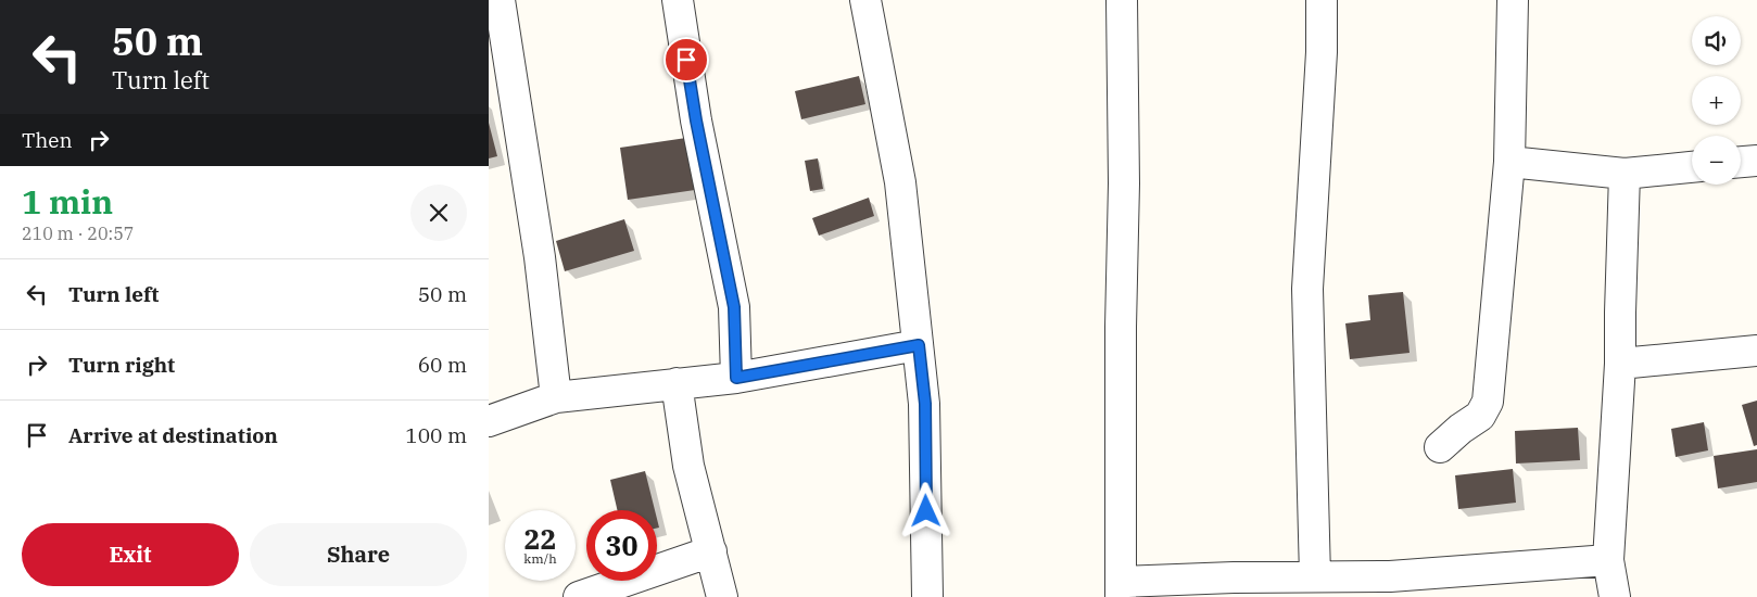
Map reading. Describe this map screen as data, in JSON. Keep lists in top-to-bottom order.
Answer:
{
  "page": {
    "turn": ["50 m", "Turn left"],
    "map_buttons": ["+", "−"],
    "then": "Then",
    "heading": ["1 min", "210 m · 20:57"],
    "list": [
      {
        "name": "Turn left",
        "value": "50 m"
      },
      {
        "name": "Turn right",
        "value": "60 m"
      },
      {
        "name": "Arrive at destination",
        "value": "100 m"
      }
    ],
    "speed": "22 km/h",
    "limit": "30",
    "buttons": ["Exit", "Share"]
  }
}
